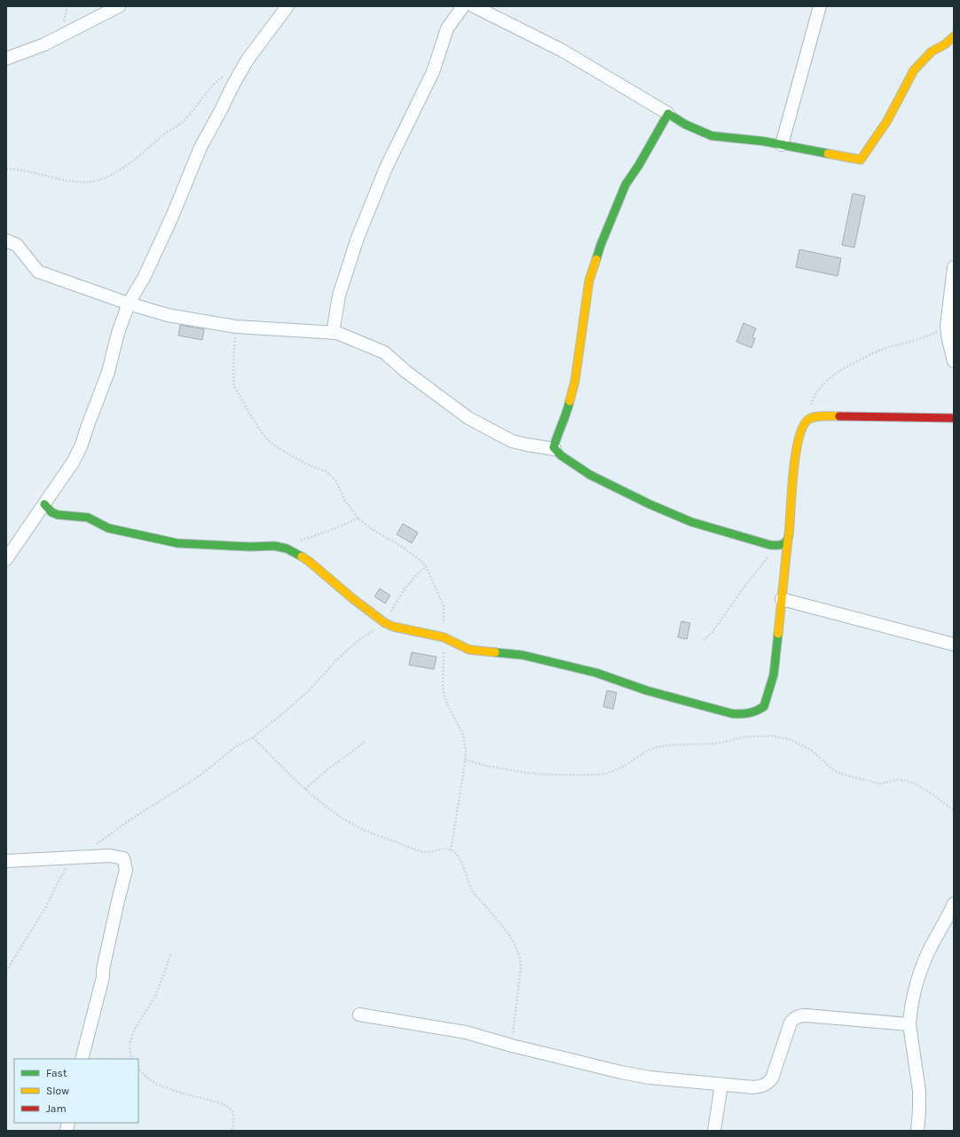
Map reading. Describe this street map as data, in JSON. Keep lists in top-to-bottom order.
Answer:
{
  "legend": ["Fast", "Slow", "Jam"]
}
